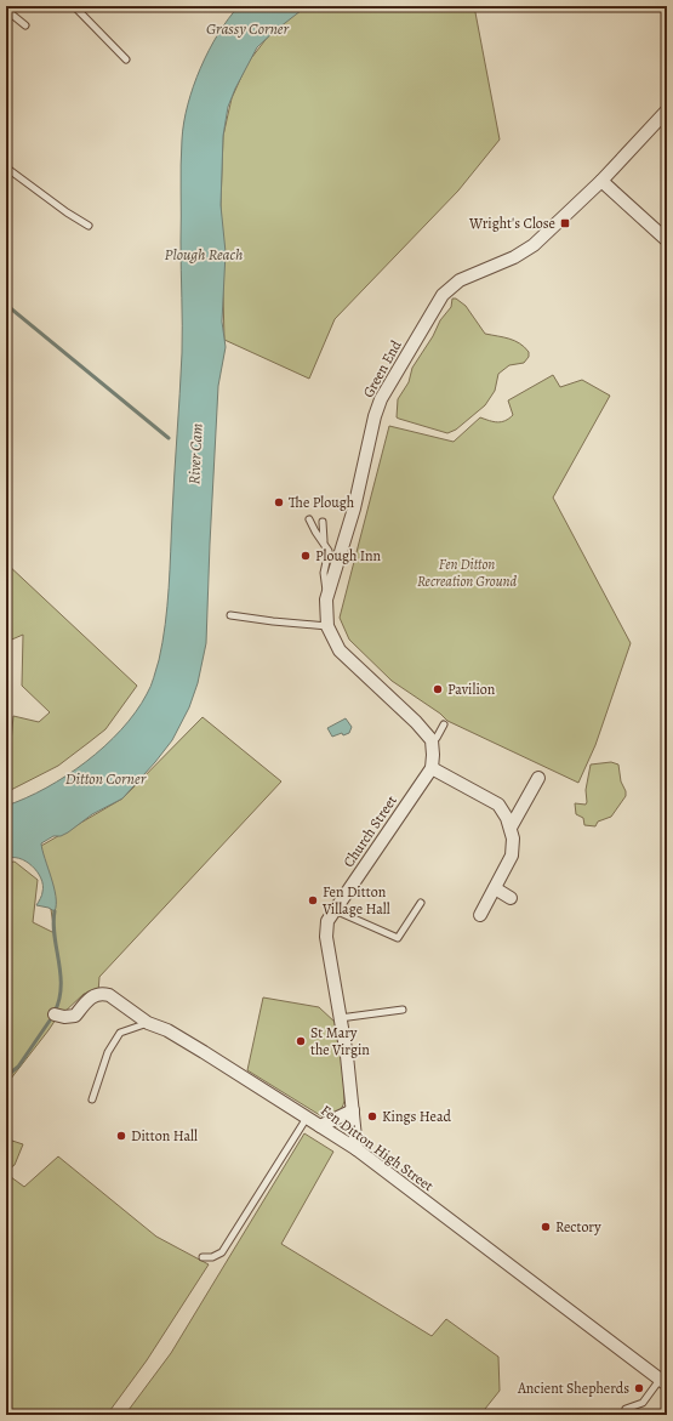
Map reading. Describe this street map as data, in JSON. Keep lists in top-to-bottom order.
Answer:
{
  "streets": {
    "street": ["Green End", "Church Street", "Fen Ditton High Street"]
  },
  "crossings": [
    ["Church Street", "Fen Ditton High Street"]
  ],
  "water": [
    "Grassy Corner",
    "Plough Reach",
    "River Cam",
    "Ditton Corner"
  ],
  "parks": ["Fen Ditton Recreation Ground"],
  "places": {
    "transit": ["Wright's Close"],
    "other": [
      "The Plough",
      "Plough Inn",
      "Pavilion",
      "Fen Ditton Village Hall",
      "St Mary the Virgin",
      "Kings Head",
      "Ditton Hall",
      "Rectory",
      "Ancient Shepherds"
    ]
  }
}
